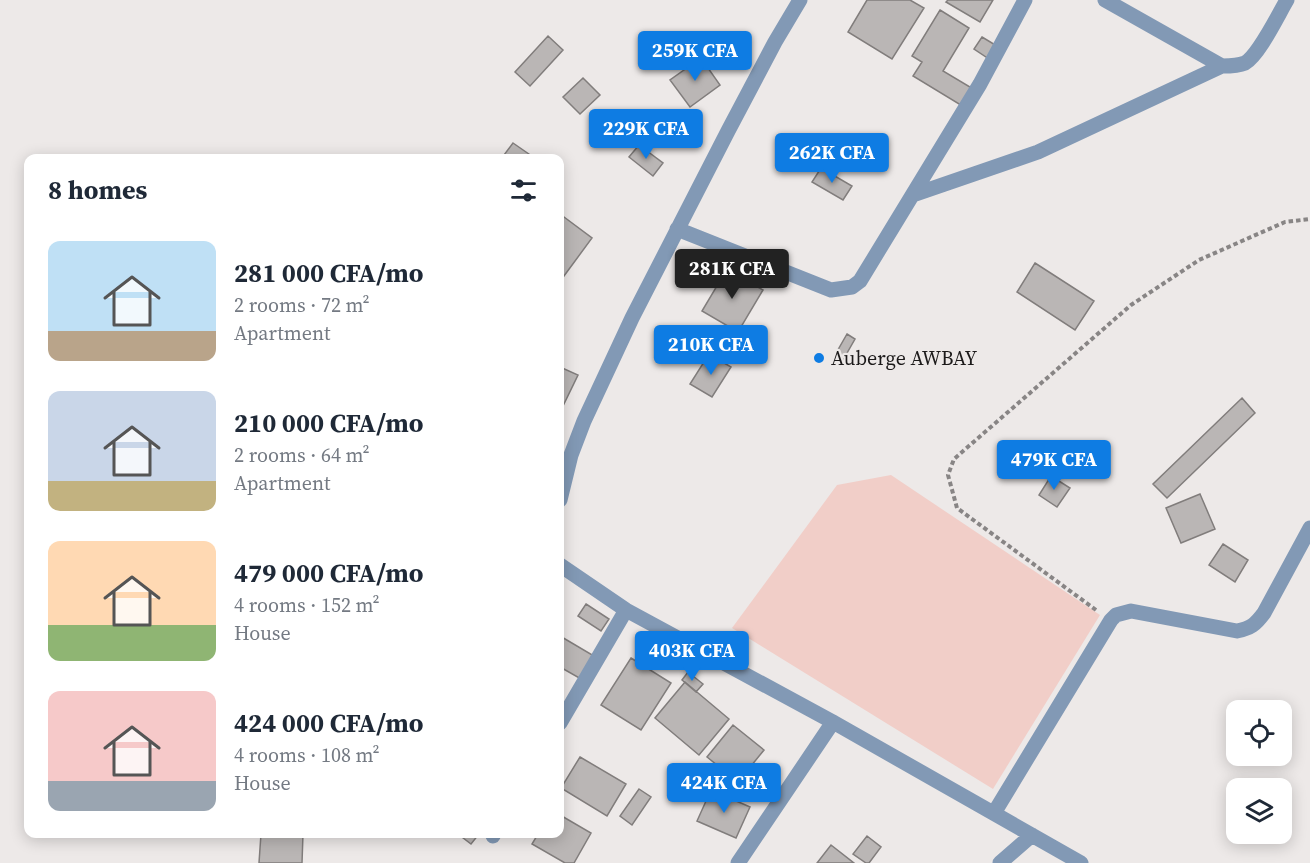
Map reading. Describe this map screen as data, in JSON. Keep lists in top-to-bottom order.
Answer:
{
  "places": ["Auberge AWBAY"],
  "page": {
    "price": [
      "259K CFA",
      "229K CFA",
      "262K CFA",
      "281K CFA",
      "210K CFA",
      "479K CFA",
      "403K CFA",
      "424K CFA"
    ],
    "heading": "8 homes",
    "list": [
      {
        "name": "281 000 CFA/mo",
        "note": "2 rooms · 72 m² · Apartment"
      },
      {
        "name": "210 000 CFA/mo",
        "note": "2 rooms · 64 m² · Apartment"
      },
      {
        "name": "479 000 CFA/mo",
        "note": "4 rooms · 152 m² · House"
      },
      {
        "name": "424 000 CFA/mo",
        "note": "4 rooms · 108 m² · House"
      }
    ]
  }
}
